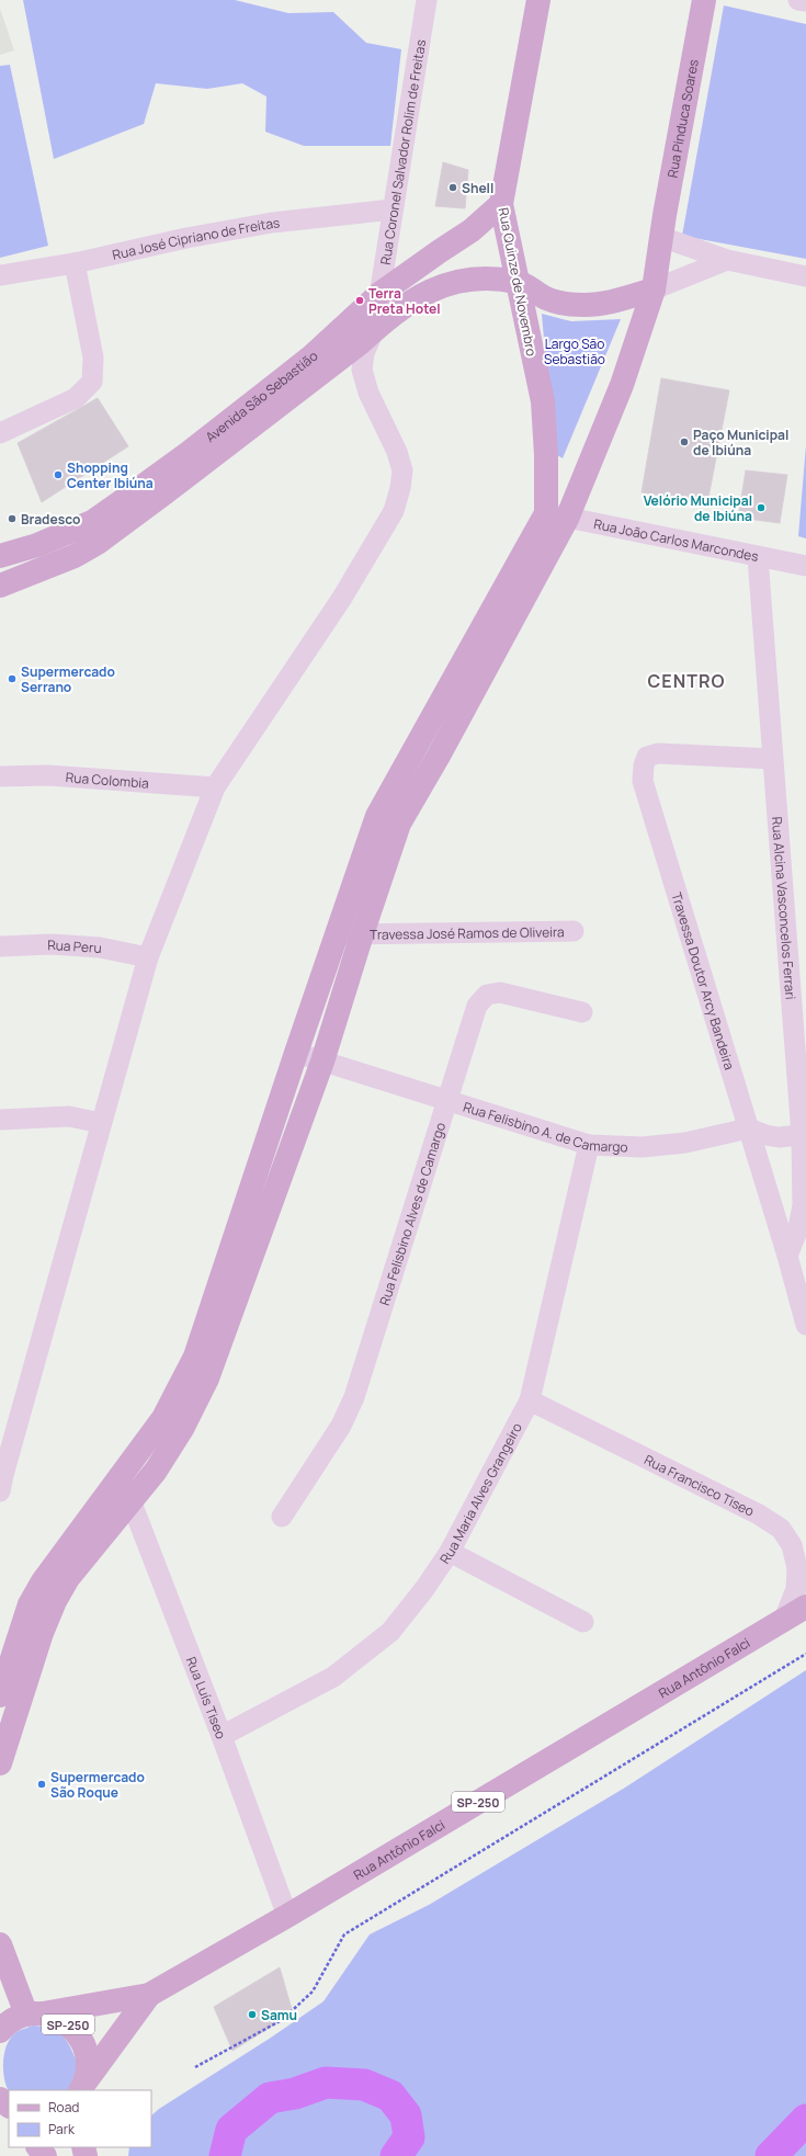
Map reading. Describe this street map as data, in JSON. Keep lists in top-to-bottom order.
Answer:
{
  "streets": {
    "main road": [
      "Rua Pinduca Soares",
      "Rua Quinze de Novembro",
      "Avenida São Sebastião",
      "Rua Antônio Falci",
      "SP-250"
    ],
    "street": [
      "Rua Coronel Salvador Rolim de Freitas",
      "Rua José Cipriano de Freitas",
      "Rua João Carlos Marcondes",
      "Rua Colombia",
      "Rua Alcina Vasconcelos Ferrari",
      "Travessa José Ramos de Oliveira",
      "Rua Peru",
      "Travessa Doutor Arcy Bandeira",
      "Rua Felisbino A. de Camargo",
      "Rua Felisbino Alves de Camargo",
      "Rua Francisco Tiseo",
      "Rua Maria Alves Grangeiro",
      "Rua Luís Tiseo"
    ]
  },
  "crossings": [
    ["Rua Pinduca Soares", "Rua Quinze de Novembro"],
    ["Rua Pinduca Soares", "Rua João Carlos Marcondes"],
    ["Rua Coronel Salvador Rolim de Freitas", "Rua José Cipriano de Freitas"],
    ["Rua Coronel Salvador Rolim de Freitas", "Avenida São Sebastião"],
    ["Rua Coronel Salvador Rolim de Freitas", "Rua Colombia"],
    ["Rua Coronel Salvador Rolim de Freitas", "Rua Peru"],
    ["Rua Quinze de Novembro", "Avenida São Sebastião"],
    ["Rua Quinze de Novembro", "Rua João Carlos Marcondes"],
    ["Rua João Carlos Marcondes", "Rua Alcina Vasconcelos Ferrari"],
    ["Rua Alcina Vasconcelos Ferrari", "Travessa Doutor Arcy Bandeira"],
    ["Travessa Doutor Arcy Bandeira", "Rua Felisbino A. de Camargo"],
    ["Rua Felisbino A. de Camargo", "Rua Felisbino Alves de Camargo"],
    ["Rua Felisbino A. de Camargo", "Rua Maria Alves Grangeiro"],
    ["Rua Francisco Tiseo", "Rua Maria Alves Grangeiro"],
    ["Rua Francisco Tiseo", "Rua Antônio Falci"],
    ["Rua Maria Alves Grangeiro", "Rua Luís Tiseo"],
    ["Rua Antônio Falci", "Rua Luís Tiseo"],
    ["Rua Antônio Falci", "SP-250"]
  ],
  "districts": ["CENTRO"],
  "parks": ["Largo São Sebastião"],
  "places": [
    "Shell",
    "Terra Preta Hotel",
    "Paço Municipal de Ibiúna",
    "Shopping Center Ibiúna",
    "Velório Municipal de Ibiúna",
    "Bradesco",
    "Supermercado Serrano",
    "Supermercado São Roque",
    "Samu"
  ],
  "legend": ["Road", "Park"]
}
